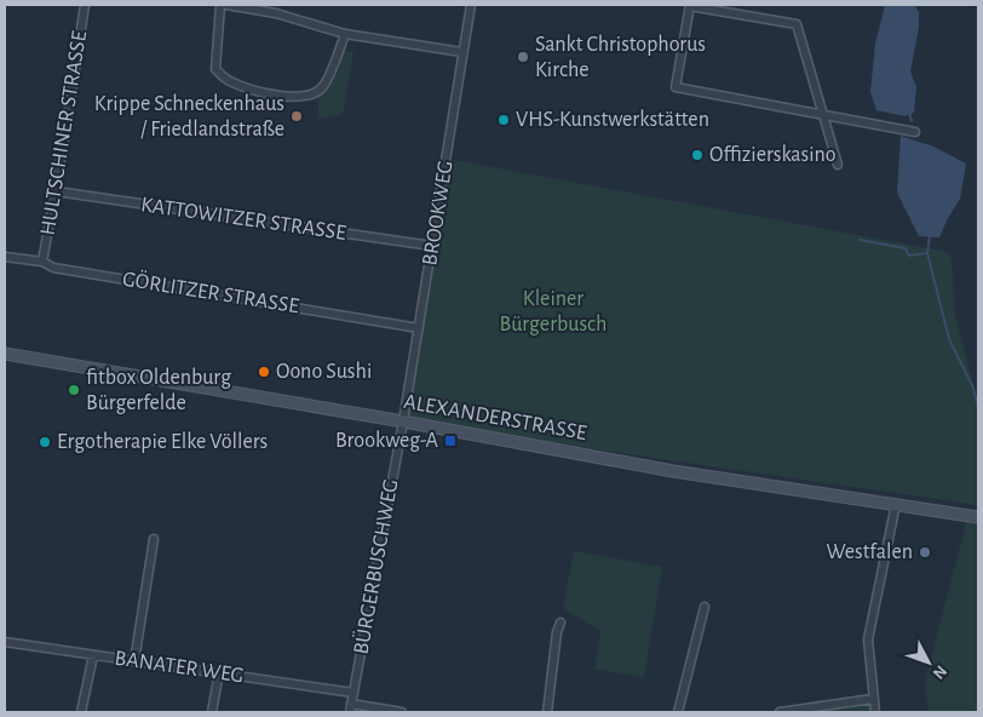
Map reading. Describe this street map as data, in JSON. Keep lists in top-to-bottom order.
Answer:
{
  "streets": {
    "main road": ["ALEXANDERSTRASSE"],
    "street": [
      "HULTSCHINER STRASSE",
      "BROOKWEG",
      "KATTOWITZER STRASSE",
      "GÖRLITZER STRASSE",
      "BÜRGERBUSCHWEG",
      "BANATER WEG"
    ]
  },
  "crossings": [
    ["HULTSCHINER STRASSE", "KATTOWITZER STRASSE"],
    ["HULTSCHINER STRASSE", "GÖRLITZER STRASSE"],
    ["BROOKWEG", "KATTOWITZER STRASSE"],
    ["BROOKWEG", "GÖRLITZER STRASSE"],
    ["BROOKWEG", "ALEXANDERSTRASSE"],
    ["BROOKWEG", "BÜRGERBUSCHWEG"],
    ["ALEXANDERSTRASSE", "BÜRGERBUSCHWEG"],
    ["BÜRGERBUSCHWEG", "BANATER WEG"]
  ],
  "parks": ["Kleiner Bürgerbusch"],
  "places": {
    "other": [
      "Sankt Christophorus Kirche",
      "Krippe Schneckenhaus / Friedlandstraße",
      "VHS-Kunstwerkstätten",
      "Offizierskasino",
      "Oono Sushi",
      "fitbox Oldenburg Bürgerfelde",
      "Ergotherapie Elke Völlers",
      "Westfalen"
    ],
    "transit": ["Brookweg-A"]
  },
  "north": "bottom right"
}
